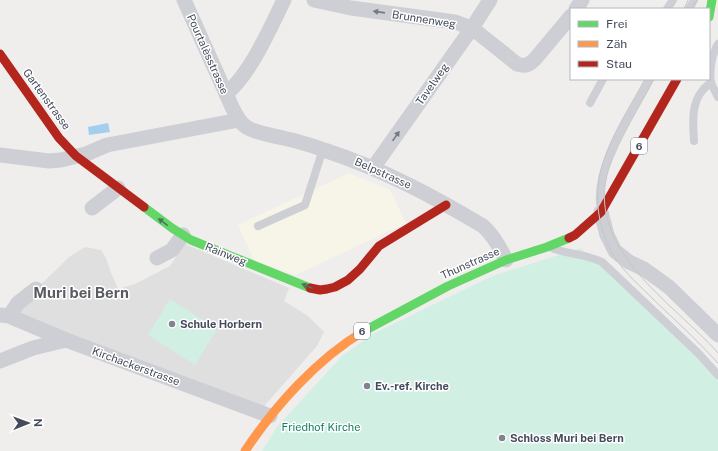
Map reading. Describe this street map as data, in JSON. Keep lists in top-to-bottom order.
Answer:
{
  "streets": {
    "main road": [
      "Gartenstrasse",
      "6",
      "Rainweg",
      "Thunstrasse"
    ],
    "street": [
      "Brunnenweg",
      "Pourtalèsstrasse",
      "Tavelweg",
      "Belpstrasse",
      "Kirchackerstrasse"
    ]
  },
  "crossings": [
    ["Brunnenweg", "Tavelweg"],
    ["Pourtalèsstrasse", "Belpstrasse"],
    ["Tavelweg", "Belpstrasse"],
    ["Gartenstrasse", "Rainweg"],
    ["Belpstrasse", "Rainweg"],
    ["Belpstrasse", "Thunstrasse"],
    ["Thunstrasse", "Kirchackerstrasse"]
  ],
  "one_way": ["Brunnenweg", "Tavelweg", "Rainweg"],
  "districts": ["Muri bei Bern"],
  "parks": ["Friedhof Kirche"],
  "places": ["Schule Horbern", "Ev.-ref. Kirche", "Schloss Muri bei Bern"],
  "legend": ["Frei", "Zäh", "Stau"],
  "north": "right"
}
